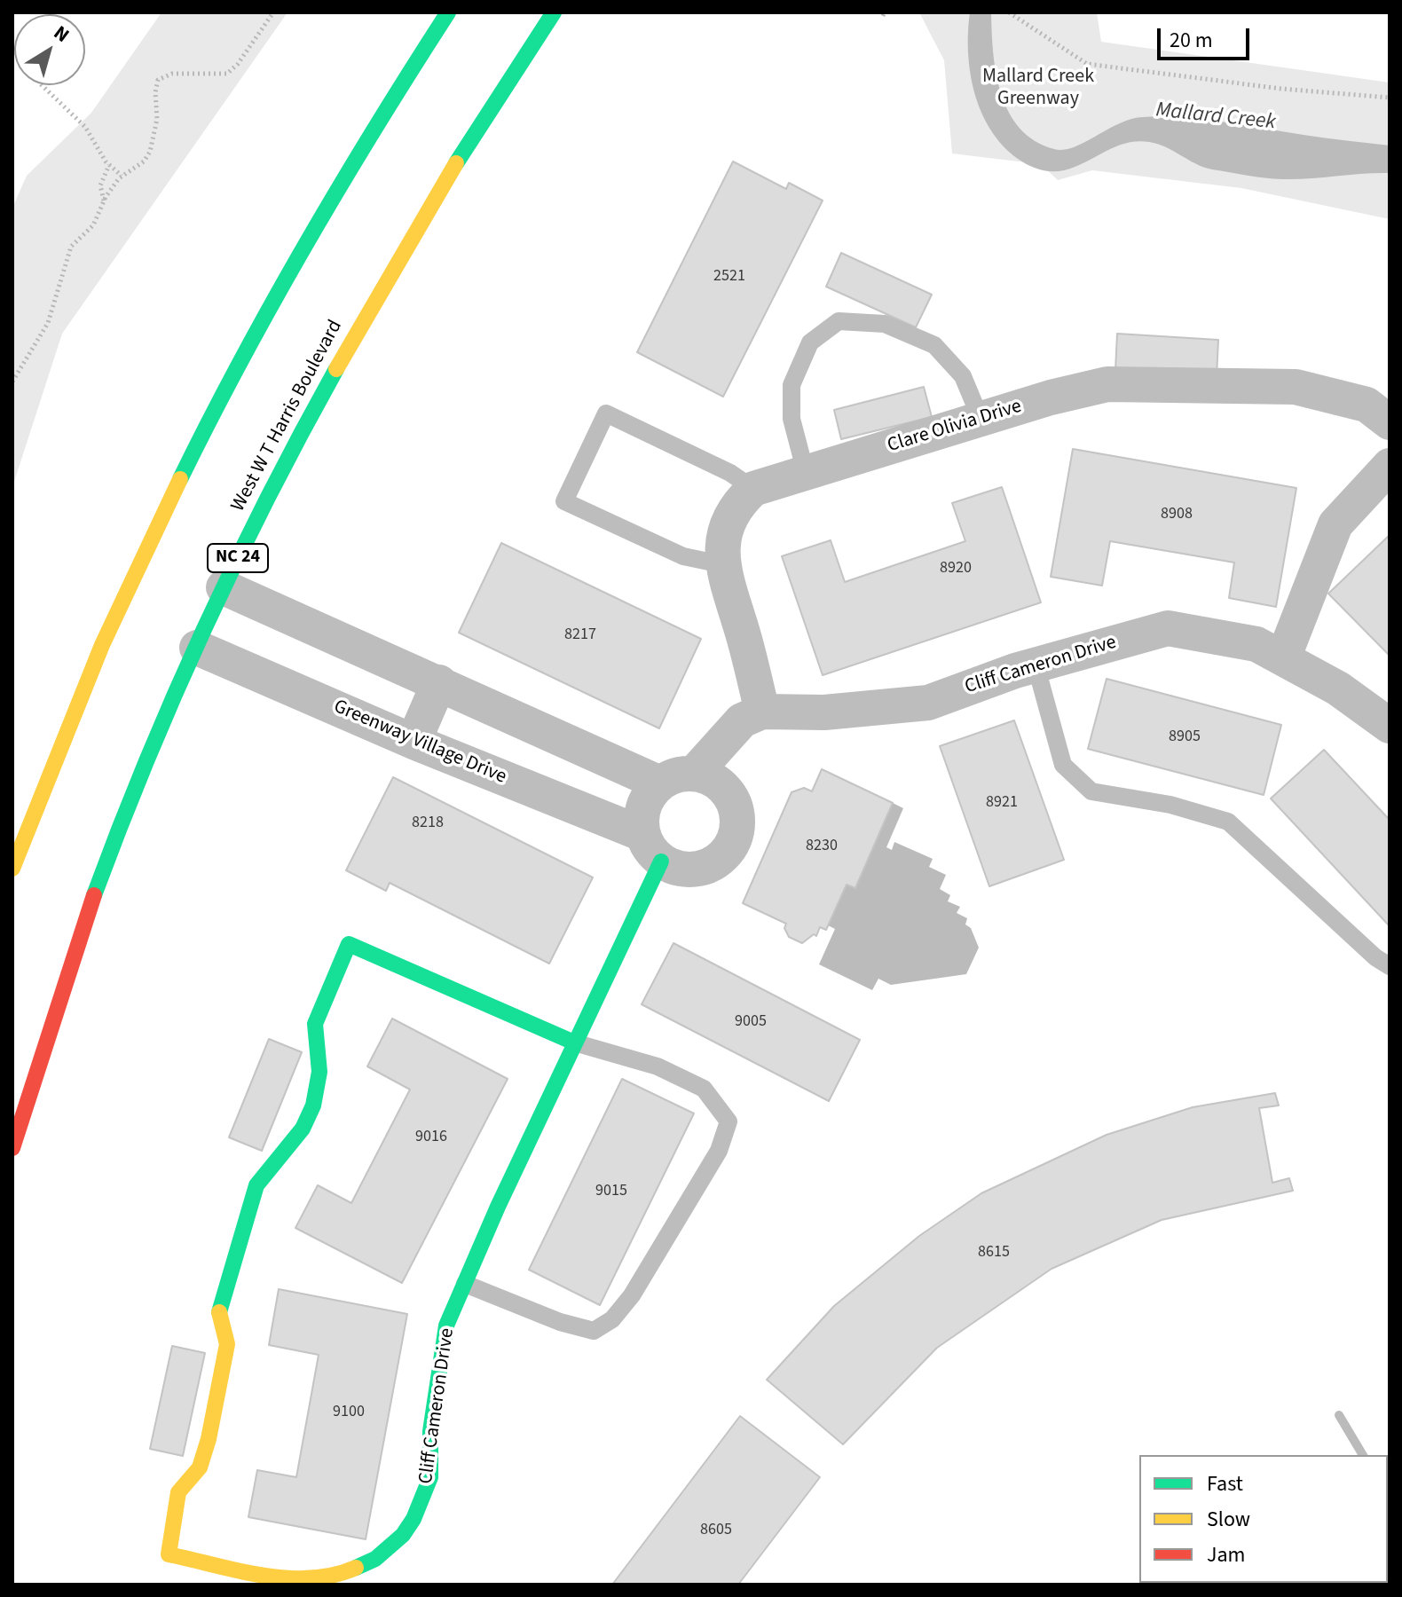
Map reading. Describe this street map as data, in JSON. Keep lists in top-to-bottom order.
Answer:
{
  "streets": {
    "main road": ["West W T Harris Boulevard", "NC 24", "Cliff Cameron Drive"],
    "street": ["Clare Olivia Drive", "Greenway Village Drive"]
  },
  "crossings": [
    ["West W T Harris Boulevard", "Greenway Village Drive"],
    ["Cliff Cameron Drive", "Greenway Village Drive"]
  ],
  "water": ["Mallard Creek"],
  "parks": ["Mallard Creek Greenway"],
  "house_numbers": [
    "2521",
    "8908",
    "8920",
    "8217",
    "8905",
    "8921",
    "8218",
    "8230",
    "9005",
    "9016",
    "9015",
    "8615",
    "9100",
    "8605"
  ],
  "legend": ["Fast", "Slow", "Jam"],
  "scale_bar": "20 m",
  "north": "top right"
}
